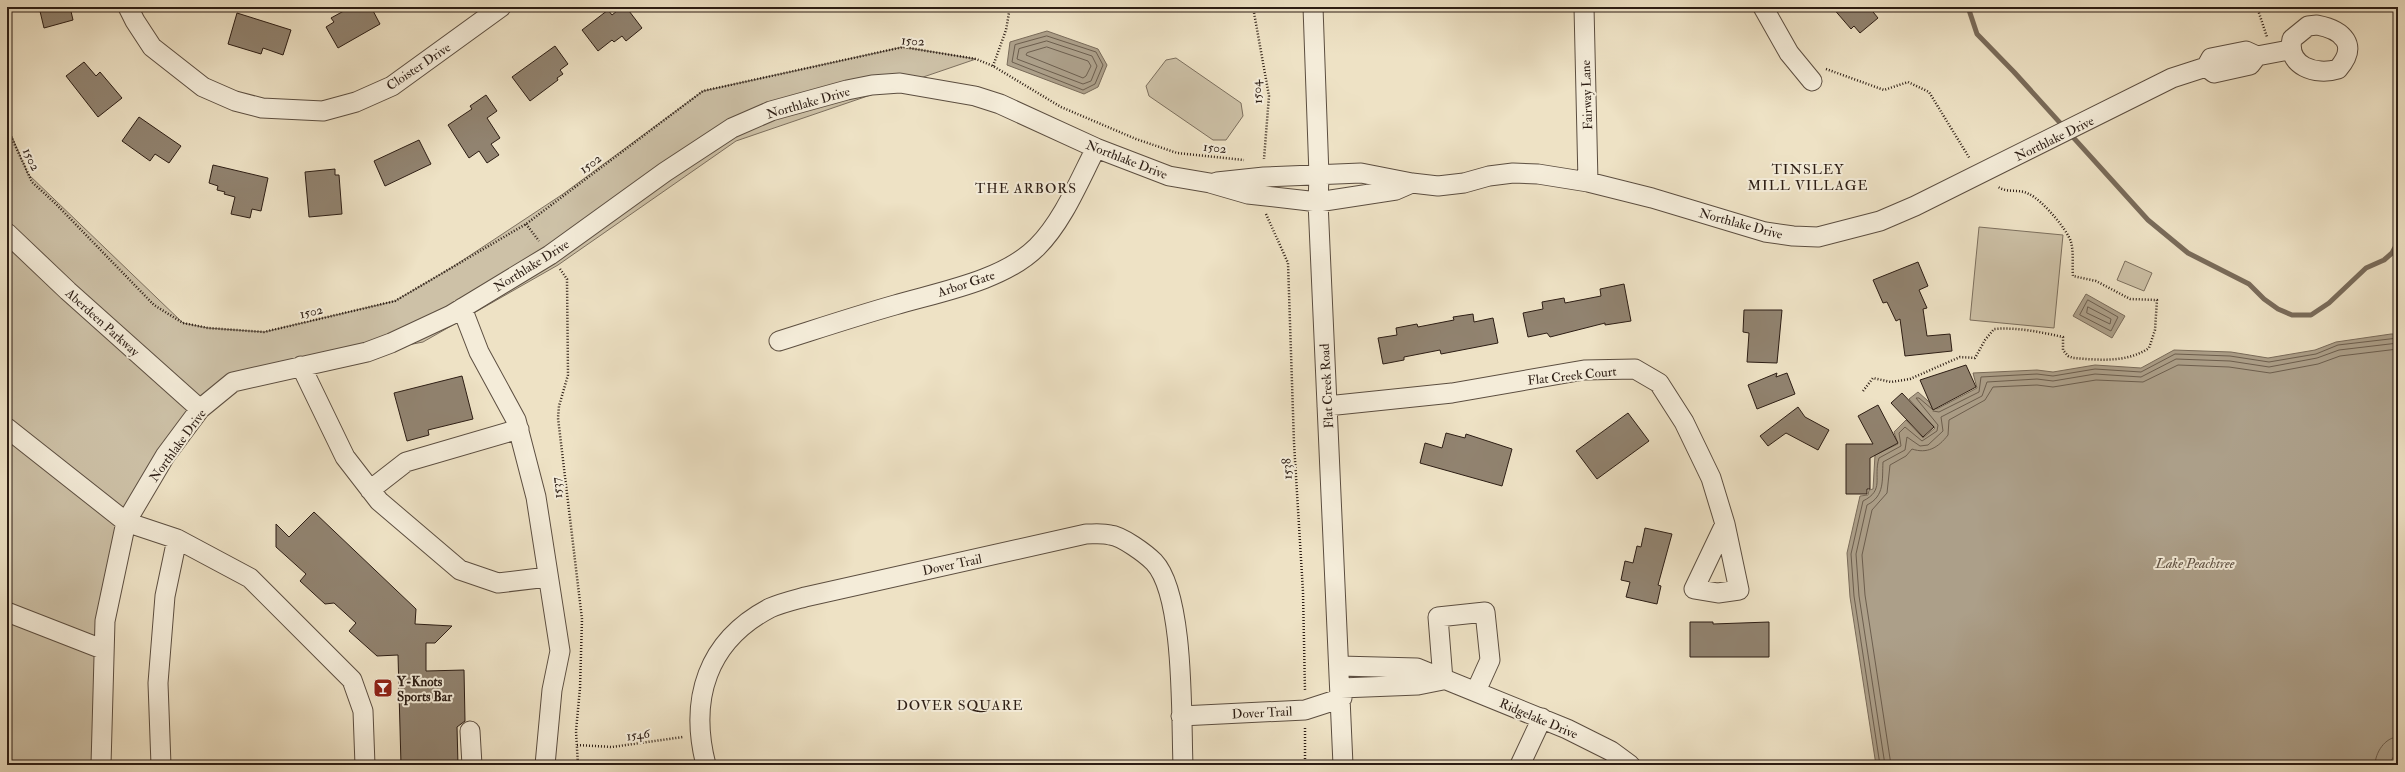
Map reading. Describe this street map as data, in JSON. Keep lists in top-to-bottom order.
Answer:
{
  "streets": {
    "street": [
      "Cloister Drive",
      "Fairway Lane",
      "Northlake Drive",
      "Arbor Gate",
      "Aberdeen Parkway",
      "Flat Creek Court",
      "Flat Creek Road",
      "Dover Trail",
      "Ridgelake Drive"
    ],
    "path": [
      "1502",
      "1504",
      "1538",
      "1537",
      "1546"
    ]
  },
  "crossings": [
    ["1502", "1537"],
    ["Fairway Lane", "Northlake Drive"],
    ["Northlake Drive", "Arbor Gate"],
    ["Northlake Drive", "Aberdeen Parkway"],
    ["Northlake Drive", "Flat Creek Road"],
    ["Northlake Drive", "1538"],
    ["Northlake Drive", "1537"],
    ["Flat Creek Court", "Flat Creek Road"],
    ["Flat Creek Road", "Dover Trail"],
    ["Flat Creek Road", "Ridgelake Drive"],
    ["1538", "Dover Trail"],
    ["1537", "1546"],
    ["Dover Trail", "Ridgelake Drive"],
    ["Dover Trail", "1546"]
  ],
  "districts": ["TINSLEY MILL VILLAGE", "THE ARBORS", "DOVER SQUARE"],
  "water": ["Lake Peachtree"],
  "places": {
    "bar": ["Y-Knots Sports Bar"]
  }
}
